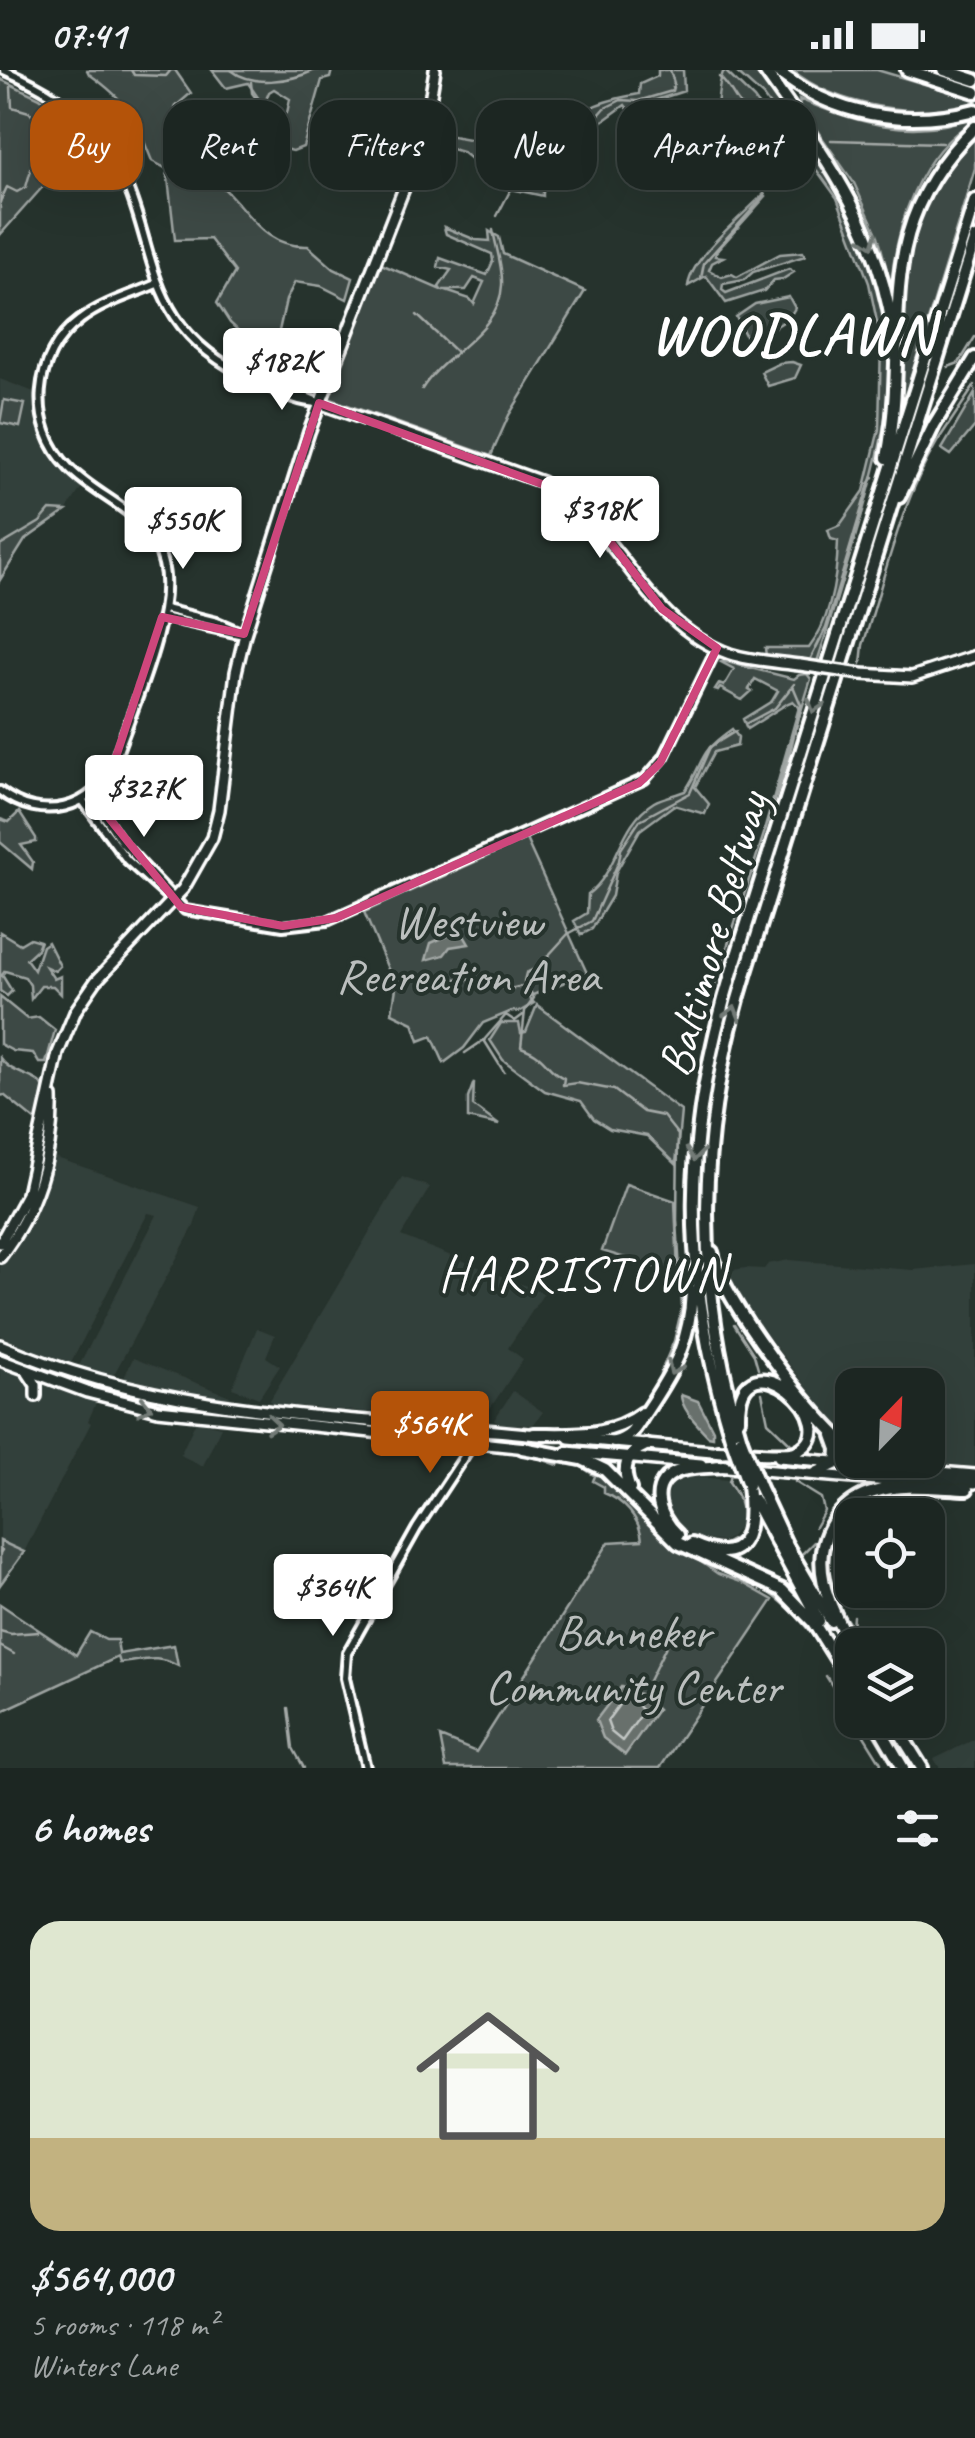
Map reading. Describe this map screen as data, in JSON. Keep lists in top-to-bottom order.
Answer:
{
  "streets": {
    "highway": ["Baltimore Beltway"]
  },
  "districts": ["WOODLAWN", "HARRISTOWN"],
  "parks": ["Westview Recreation Area", "Banneker Community Center"],
  "north": "top right",
  "page": {
    "status": "07:41",
    "chip": [
      "Buy",
      "Rent",
      "Filters",
      "New",
      "Apartment"
    ],
    "price": [
      "$182K",
      "$318K",
      "$550K",
      "$327K",
      "$564K",
      "$364K"
    ],
    "heading": "6 homes",
    "list": [
      {
        "name": "$564,000",
        "note": "5 rooms · 118 m² · Winters Lane"
      }
    ]
  }
}
